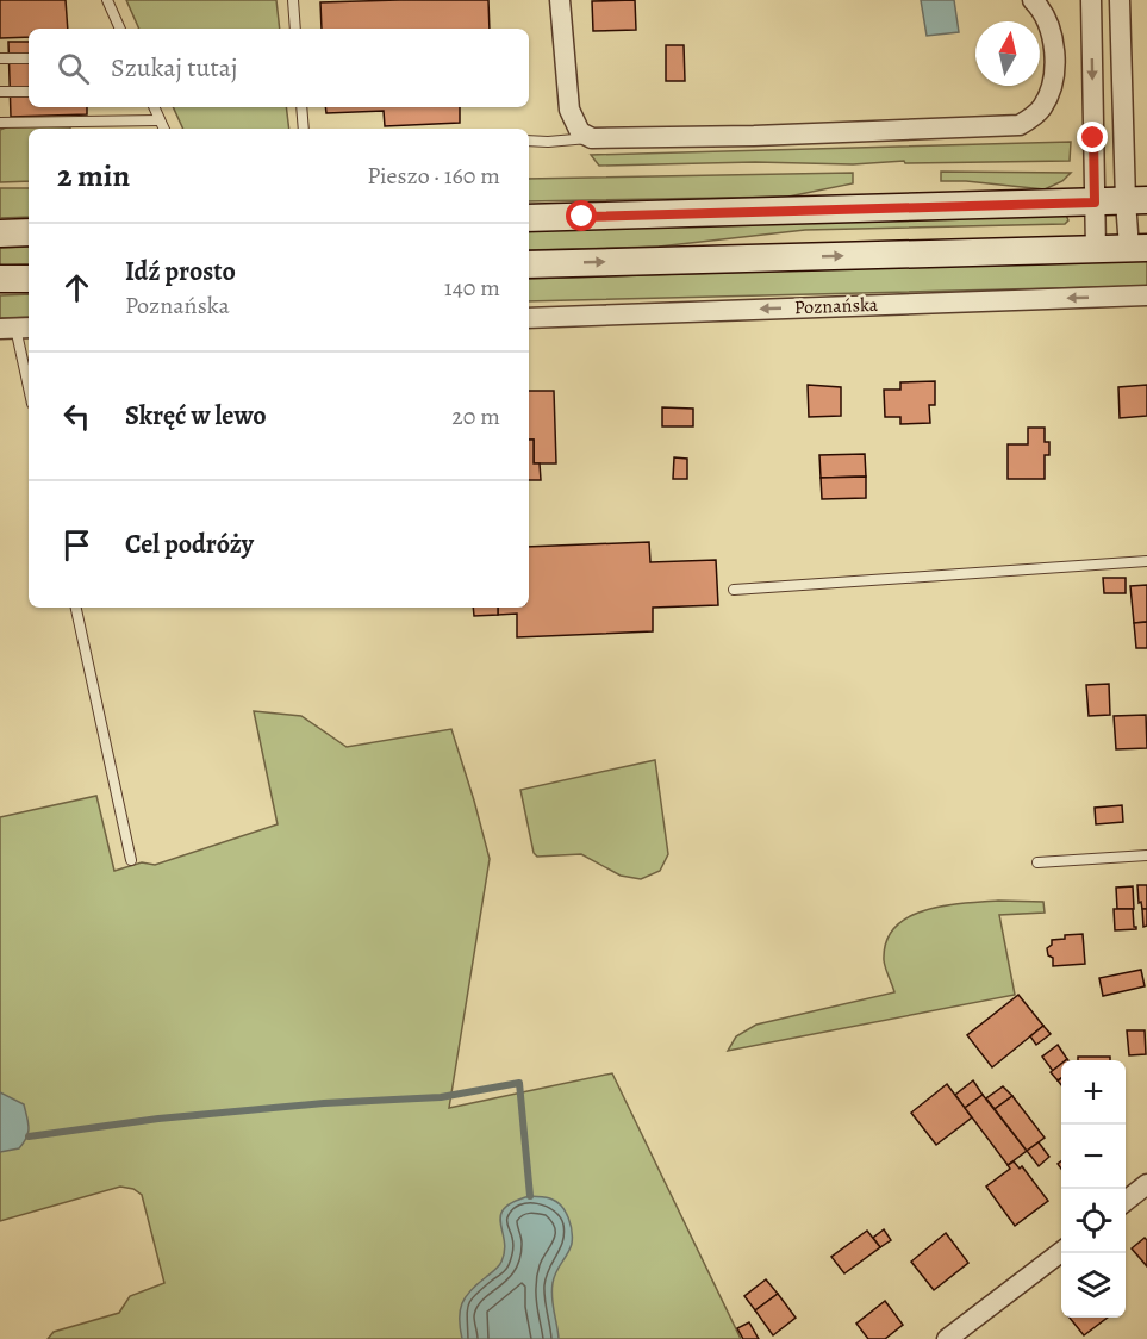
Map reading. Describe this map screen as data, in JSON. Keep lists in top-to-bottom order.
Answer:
{
  "streets": {
    "street": ["Poznańska"]
  },
  "one_way": ["Poznańska"],
  "north": "top",
  "page": {
    "search": "Szukaj tutaj",
    "heading": ["2 min", "Pieszo · 160 m"],
    "list": [
      ["Idź prosto", "Poznańska", "140 m"],
      ["Skręć w lewo", "20 m"],
      "Cel podróży"
    ],
    "map_buttons": ["+", "−"]
  }
}
